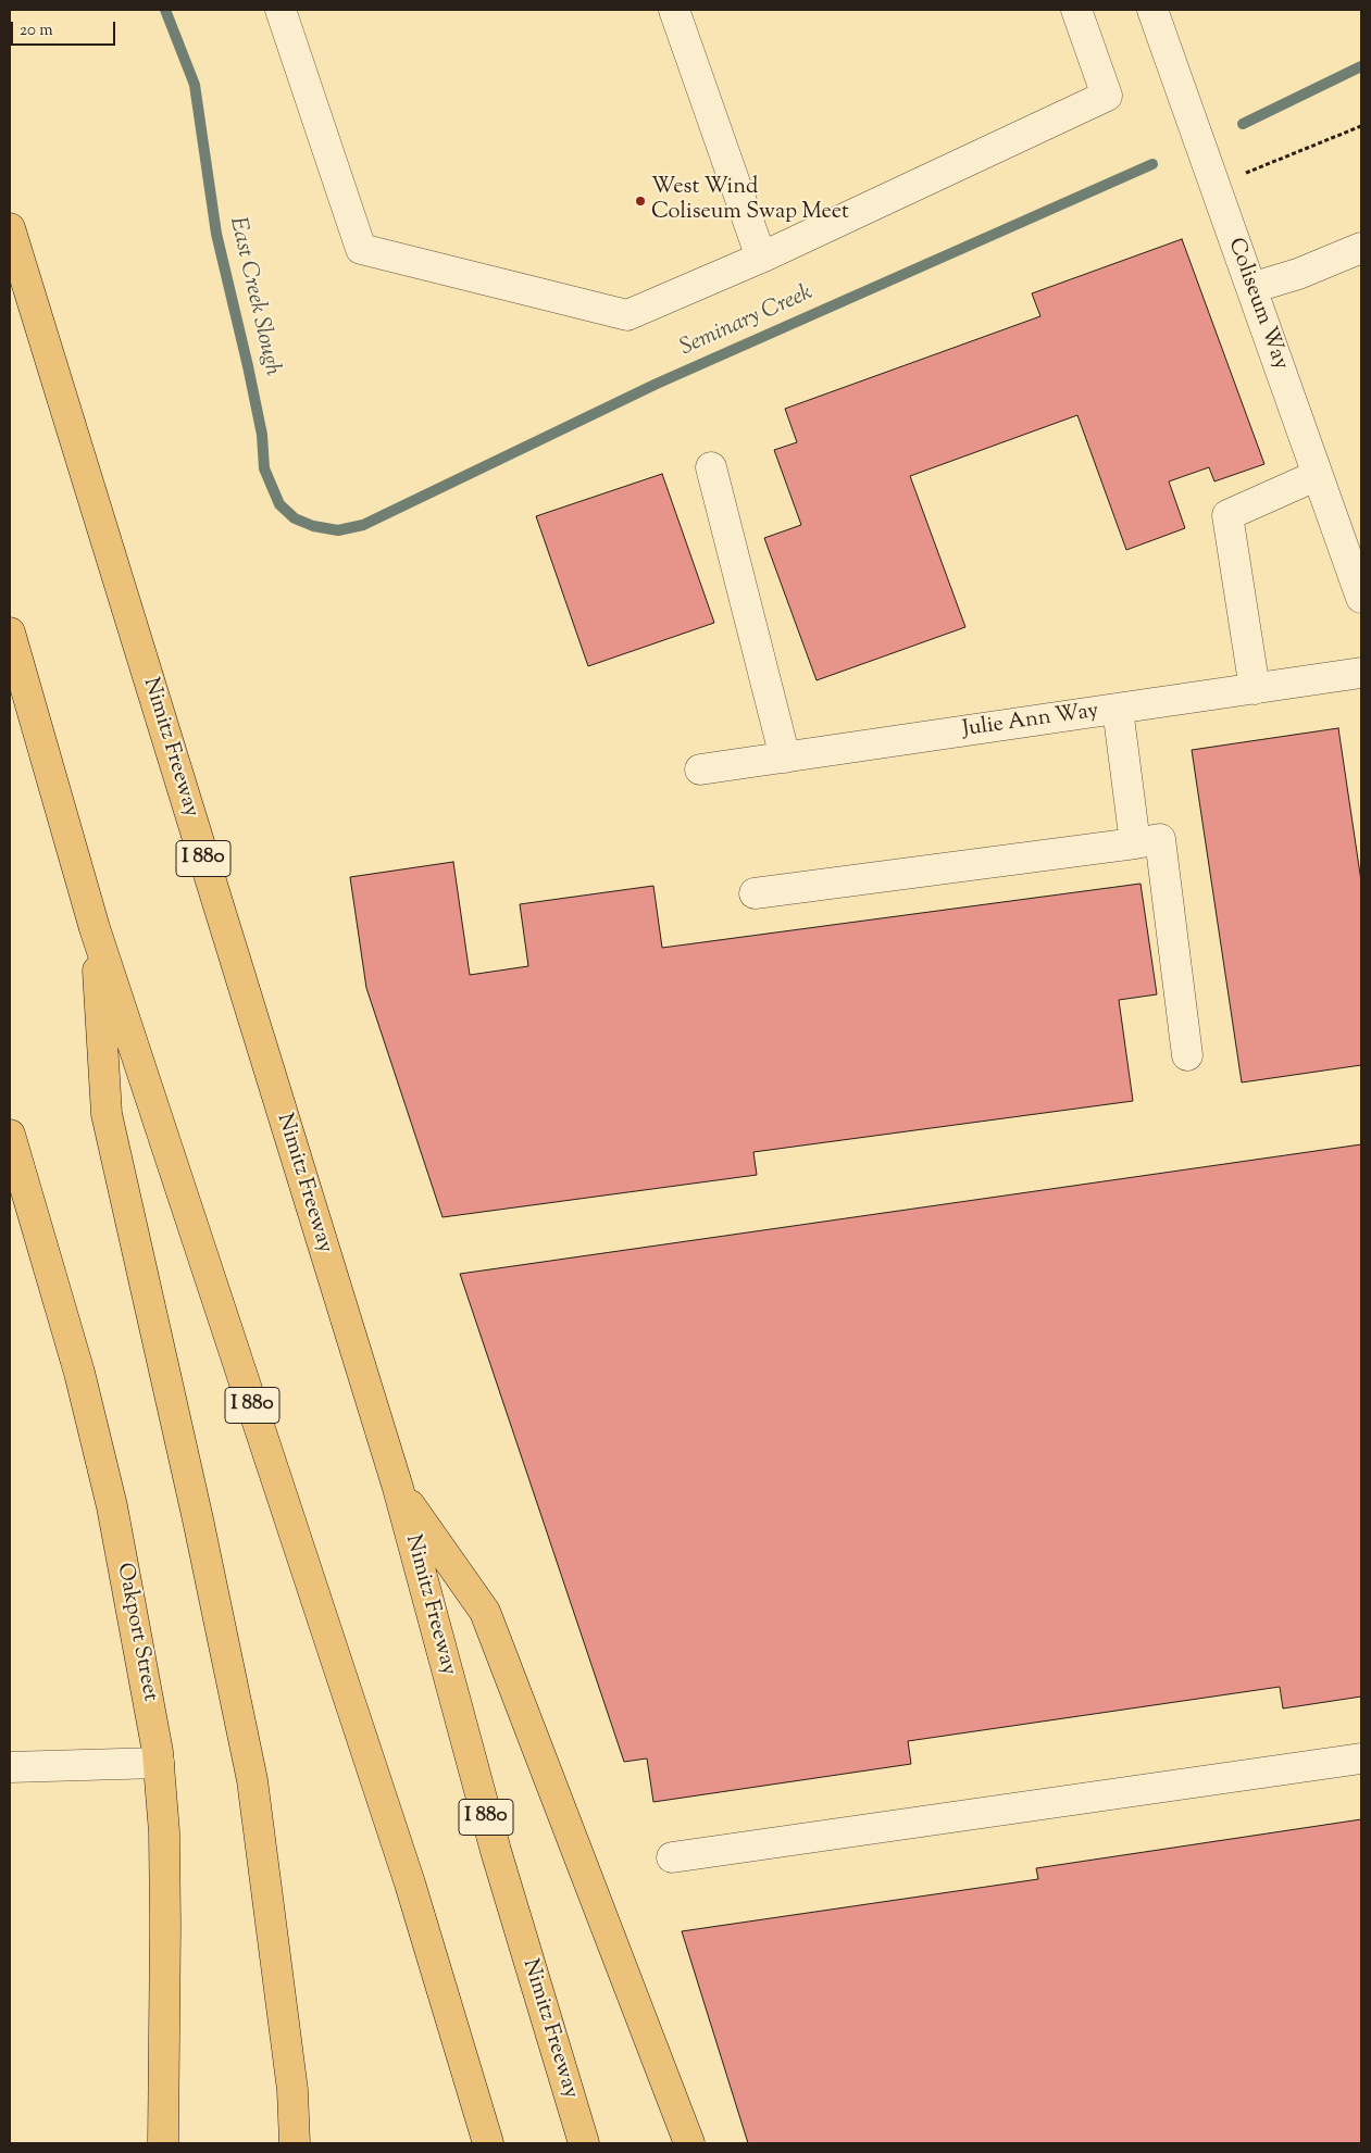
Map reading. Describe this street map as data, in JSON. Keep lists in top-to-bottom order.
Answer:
{
  "streets": {
    "main road": ["Nimitz Freeway", "I 880", "Oakport Street"],
    "street": ["Coliseum Way", "Julie Ann Way"]
  },
  "water": ["East Creek Slough", "Seminary Creek"],
  "places": ["West Wind Coliseum Swap Meet"],
  "scale_bar": "20 m"
}
